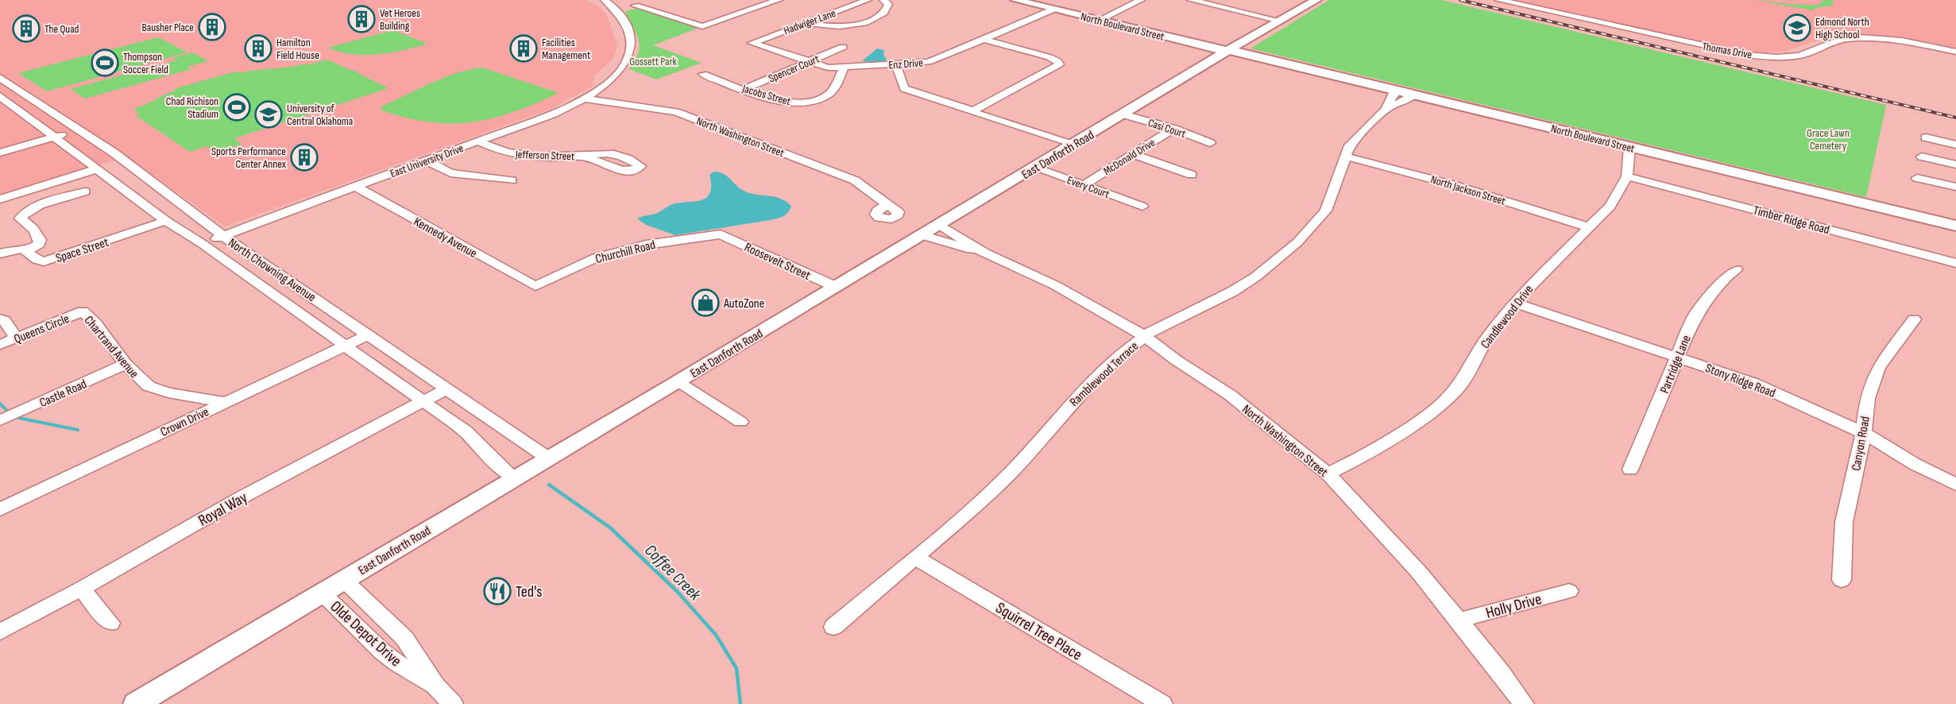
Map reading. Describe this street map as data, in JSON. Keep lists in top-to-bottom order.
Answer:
{
  "streets": {
    "main road": ["North Boulevard Street", "East Danforth Road"],
    "street": [
      "Hadwiger Lane",
      "Thomas Drive",
      "Enz Drive",
      "Spencer Court",
      "Jacobs Street",
      "Casi Court",
      "North Washington Street",
      "Jefferson Street",
      "McDonald Drive",
      "East University Drive",
      "Every Court",
      "North Jackson Street",
      "Timber Ridge Road",
      "Kennedy Avenue",
      "Space Street",
      "Churchill Road",
      "Roosevelt Street",
      "North Chowning Avenue",
      "Candlewood Drive",
      "Queens Circle",
      "Chartrand Avenue",
      "Partridge Lane",
      "Ramblewood Terrace",
      "Stony Ridge Road",
      "Castle Road",
      "Crown Drive",
      "Canyon Road",
      "Royal Way",
      "Holly Drive",
      "Squirrel Tree Place",
      "Olde Depot Drive"
    ]
  },
  "crossings": [
    ["Hadwiger Lane", "Enz Drive"],
    ["North Boulevard Street", "Enz Drive"],
    ["North Boulevard Street", "East Danforth Road"],
    ["North Boulevard Street", "Candlewood Drive"],
    ["North Boulevard Street", "Ramblewood Terrace"],
    ["Enz Drive", "Spencer Court"],
    ["Enz Drive", "Jacobs Street"],
    ["Spencer Court", "Jacobs Street"],
    ["Casi Court", "East Danforth Road"],
    ["Casi Court", "McDonald Drive"],
    ["North Washington Street", "East Danforth Road"],
    ["North Washington Street", "East University Drive"],
    ["North Washington Street", "Candlewood Drive"],
    ["North Washington Street", "Ramblewood Terrace"],
    ["North Washington Street", "Holly Drive"],
    ["East Danforth Road", "Every Court"],
    ["East Danforth Road", "Roosevelt Street"],
    ["East Danforth Road", "North Chowning Avenue"],
    ["East Danforth Road", "Olde Depot Drive"],
    ["Jefferson Street", "East University Drive"],
    ["McDonald Drive", "Every Court"],
    ["East University Drive", "Kennedy Avenue"],
    ["East University Drive", "North Chowning Avenue"],
    ["North Jackson Street", "Candlewood Drive"],
    ["North Jackson Street", "Ramblewood Terrace"],
    ["Timber Ridge Road", "Candlewood Drive"],
    ["Kennedy Avenue", "Churchill Road"],
    ["Space Street", "North Chowning Avenue"],
    ["Churchill Road", "Roosevelt Street"],
    ["North Chowning Avenue", "Crown Drive"],
    ["North Chowning Avenue", "Royal Way"],
    ["Candlewood Drive", "Stony Ridge Road"],
    ["Queens Circle", "Chartrand Avenue"],
    ["Chartrand Avenue", "Castle Road"],
    ["Chartrand Avenue", "Crown Drive"],
    ["Partridge Lane", "Stony Ridge Road"],
    ["Ramblewood Terrace", "Squirrel Tree Place"],
    ["Stony Ridge Road", "Canyon Road"]
  ],
  "water": ["Coffee Creek"],
  "parks": ["Gossett Park", "Grace Lawn Cemetery"],
  "places": {
    "building": [
      "Vet Heroes Building",
      "Bausher Place",
      "The Quad",
      "Hamilton Field House",
      "Facilities Management",
      "Sports Performance Center Annex"
    ],
    "school or university": ["Edmond North High School", "University of Central Oklahoma"],
    "sports": ["Thompson Soccer Field", "Chad Richison Stadium"],
    "shop": ["AutoZone"],
    "restaurant": ["Ted's"]
  }
}
